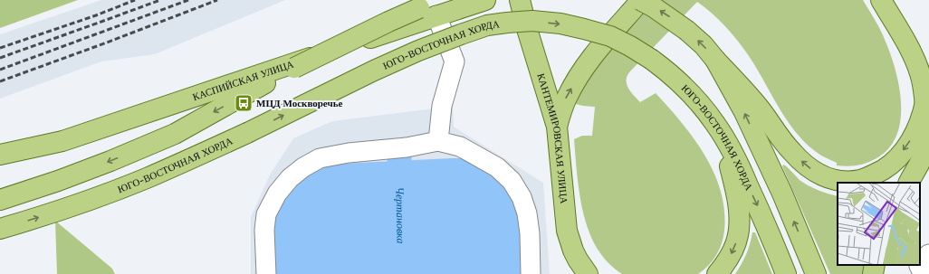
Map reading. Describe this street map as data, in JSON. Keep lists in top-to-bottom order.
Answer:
{
  "streets": {
    "main road": ["ЮГО-ВОСТОЧНАЯ ХОРДА", "КАСПИЙСКАЯ УЛИЦА", "КАНТЕМИРОВСКАЯ УЛИЦА"]
  },
  "one_way": ["ЮГО-ВОСТОЧНАЯ ХОРДА"],
  "water": ["Чертановка"],
  "places": {
    "bus stop": ["МЦД Москворечье"]
  }
}
